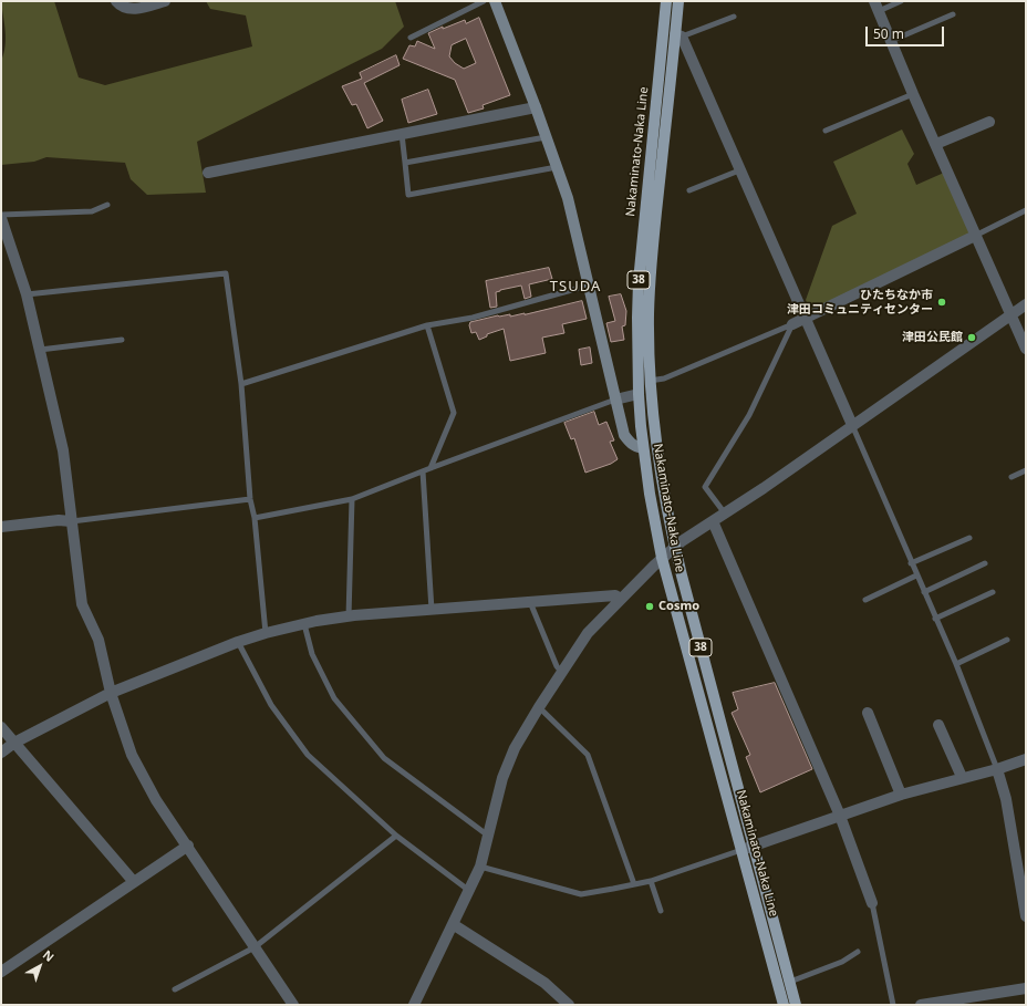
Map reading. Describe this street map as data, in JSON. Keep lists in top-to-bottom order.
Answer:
{
  "streets": {
    "main road": ["Nakaminato-Naka Line", "38"]
  },
  "districts": ["TSUDA"],
  "places": ["ひたちなか市 津田コミュニティセンター", "津田公民館", "Cosmo"],
  "scale_bar": "50 m",
  "north": "top right"
}
